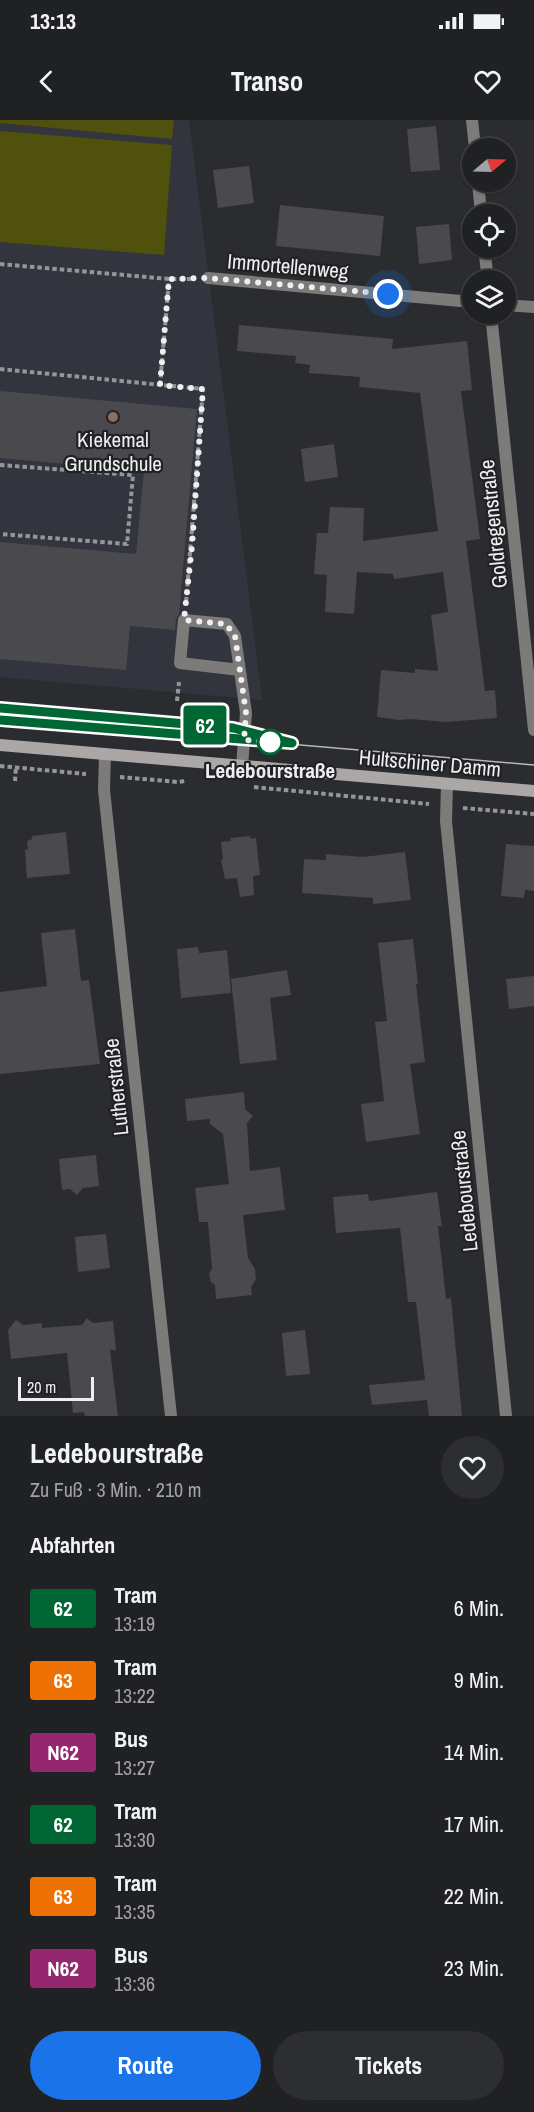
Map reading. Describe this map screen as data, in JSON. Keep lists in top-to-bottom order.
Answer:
{
  "streets": {
    "main road": ["Hultschiner Damm"],
    "street": [
      "Immortellenweg",
      "Goldregenstraße",
      "Lutherstraße",
      "Ledebourstraße"
    ]
  },
  "crossings": [
    ["Hultschiner Damm", "Lutherstraße"],
    ["Hultschiner Damm", "Ledebourstraße"]
  ],
  "places": ["Kiekemal Grundschule", "Ledebourstraße"],
  "lines": ["tram line 62"],
  "scale_bar": "20 m",
  "north": "right",
  "page": {
    "status": "13:13",
    "header": "Transo",
    "on_map": "62",
    "scale": "20 m",
    "heading": [
      ["Ledebourstraße", "Zu Fuß · 3 Min. · 210 m"],
      "Abfahrten"
    ],
    "list": [
      {
        "mark": "62",
        "name": "Tram",
        "note": "13:19",
        "value": "6 Min."
      },
      {
        "mark": "63",
        "name": "Tram",
        "note": "13:22",
        "value": "9 Min."
      },
      {
        "mark": "N62",
        "name": "Bus",
        "note": "13:27",
        "value": "14 Min."
      },
      {
        "mark": "62",
        "name": "Tram",
        "note": "13:30",
        "value": "17 Min."
      },
      {
        "mark": "63",
        "name": "Tram",
        "note": "13:35",
        "value": "22 Min."
      },
      {
        "mark": "N62",
        "name": "Bus",
        "note": "13:36",
        "value": "23 Min."
      }
    ],
    "buttons": ["Route", "Tickets"]
  }
}
